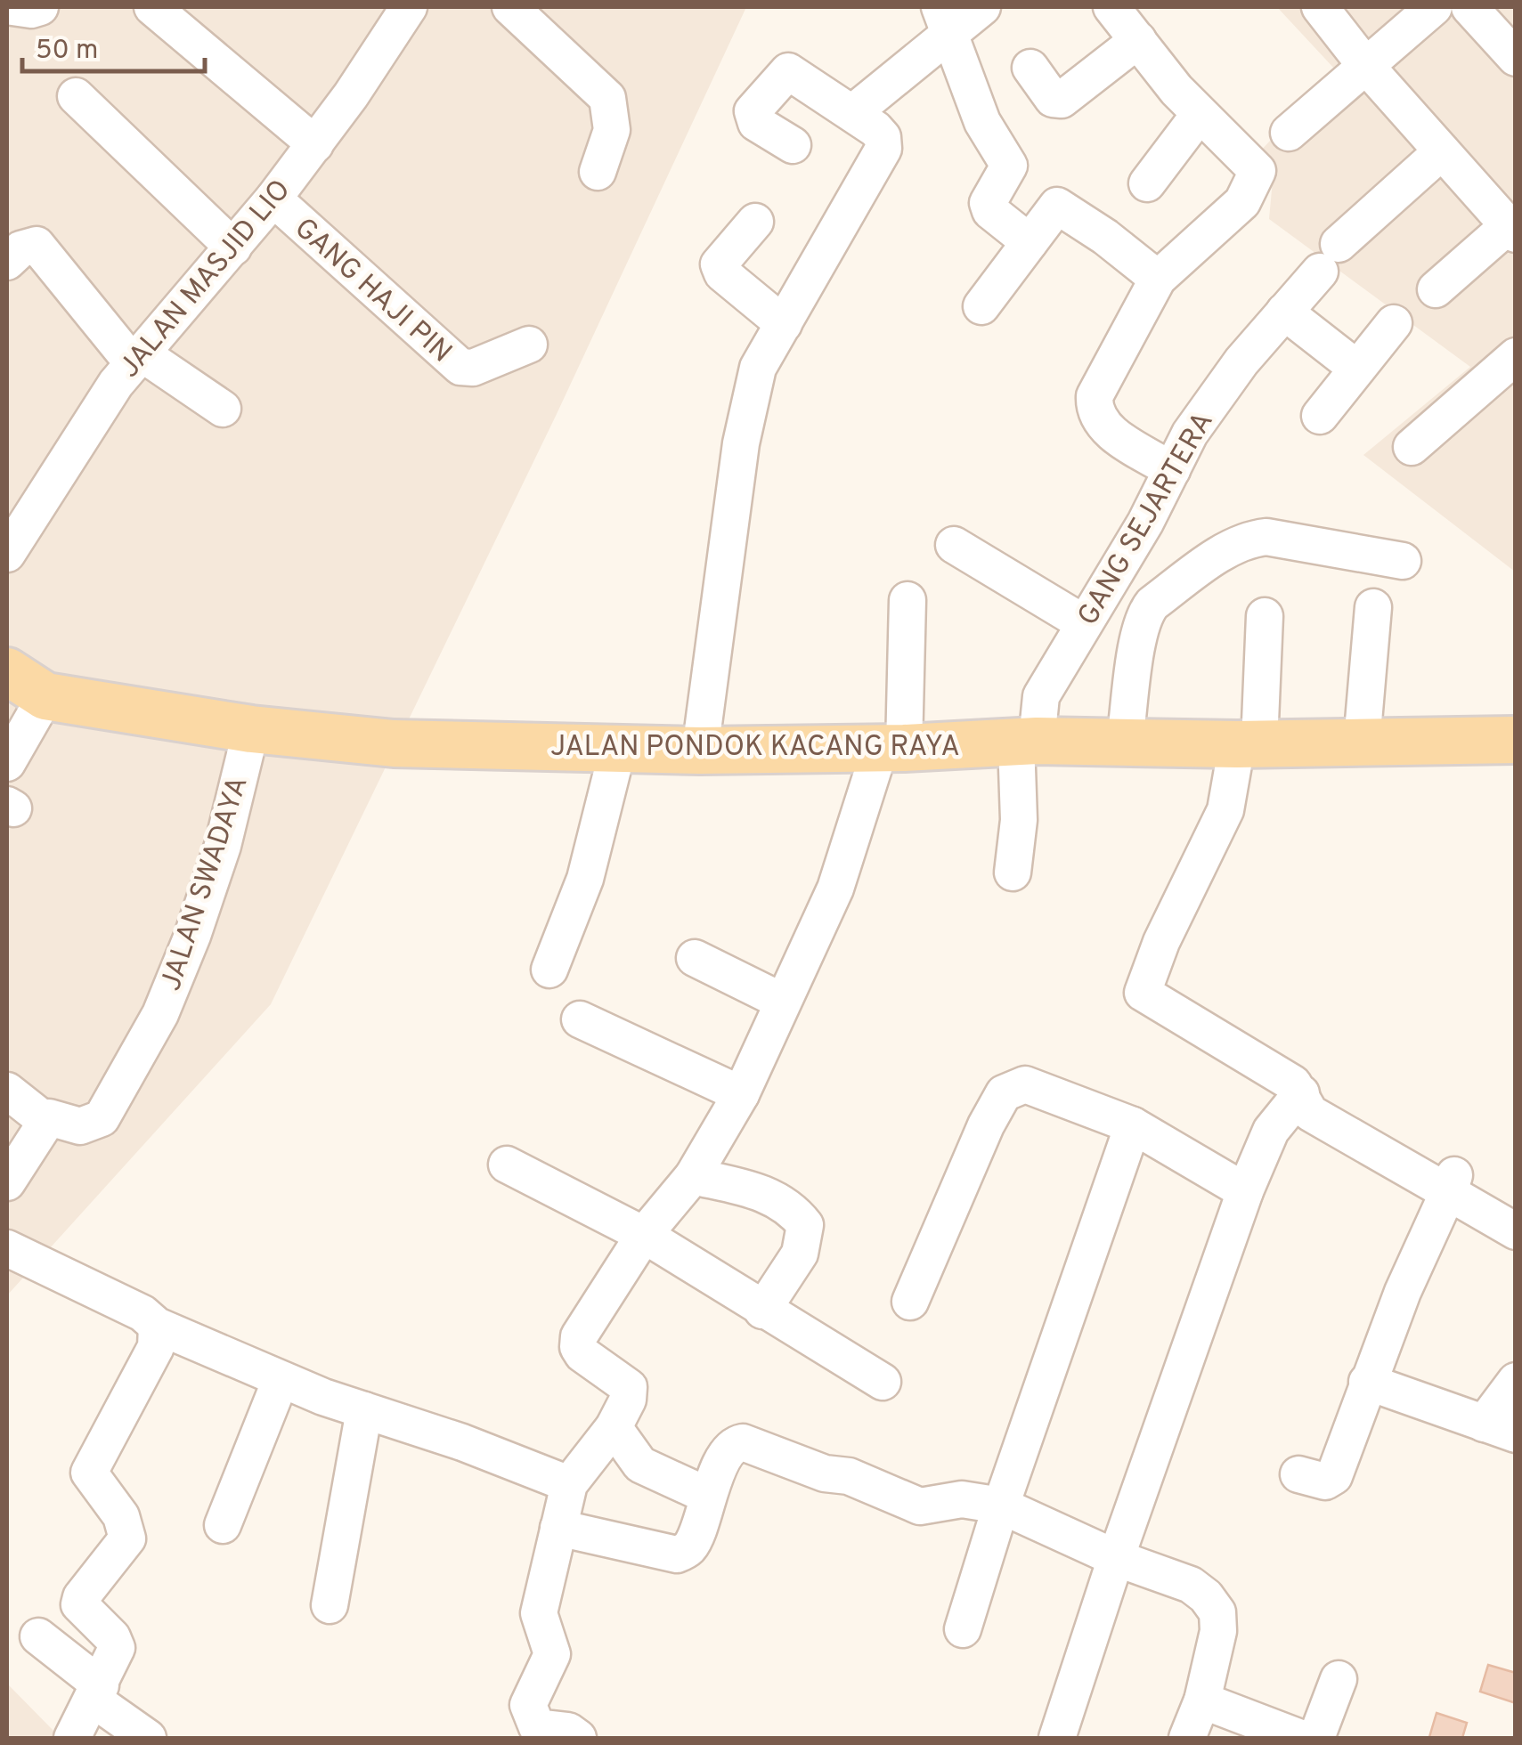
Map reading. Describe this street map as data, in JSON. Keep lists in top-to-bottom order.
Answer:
{
  "streets": {
    "main road": ["JALAN PONDOK KACANG RAYA"],
    "street": [
      "JALAN MASJID LIO",
      "GANG HAJI PIN",
      "GANG SEJARTERA",
      "JALAN SWADAYA"
    ]
  },
  "crossings": [
    ["JALAN MASJID LIO", "GANG HAJI PIN"],
    ["GANG SEJARTERA", "JALAN PONDOK KACANG RAYA"],
    ["JALAN PONDOK KACANG RAYA", "JALAN SWADAYA"]
  ],
  "scale_bar": "50 m"
}
